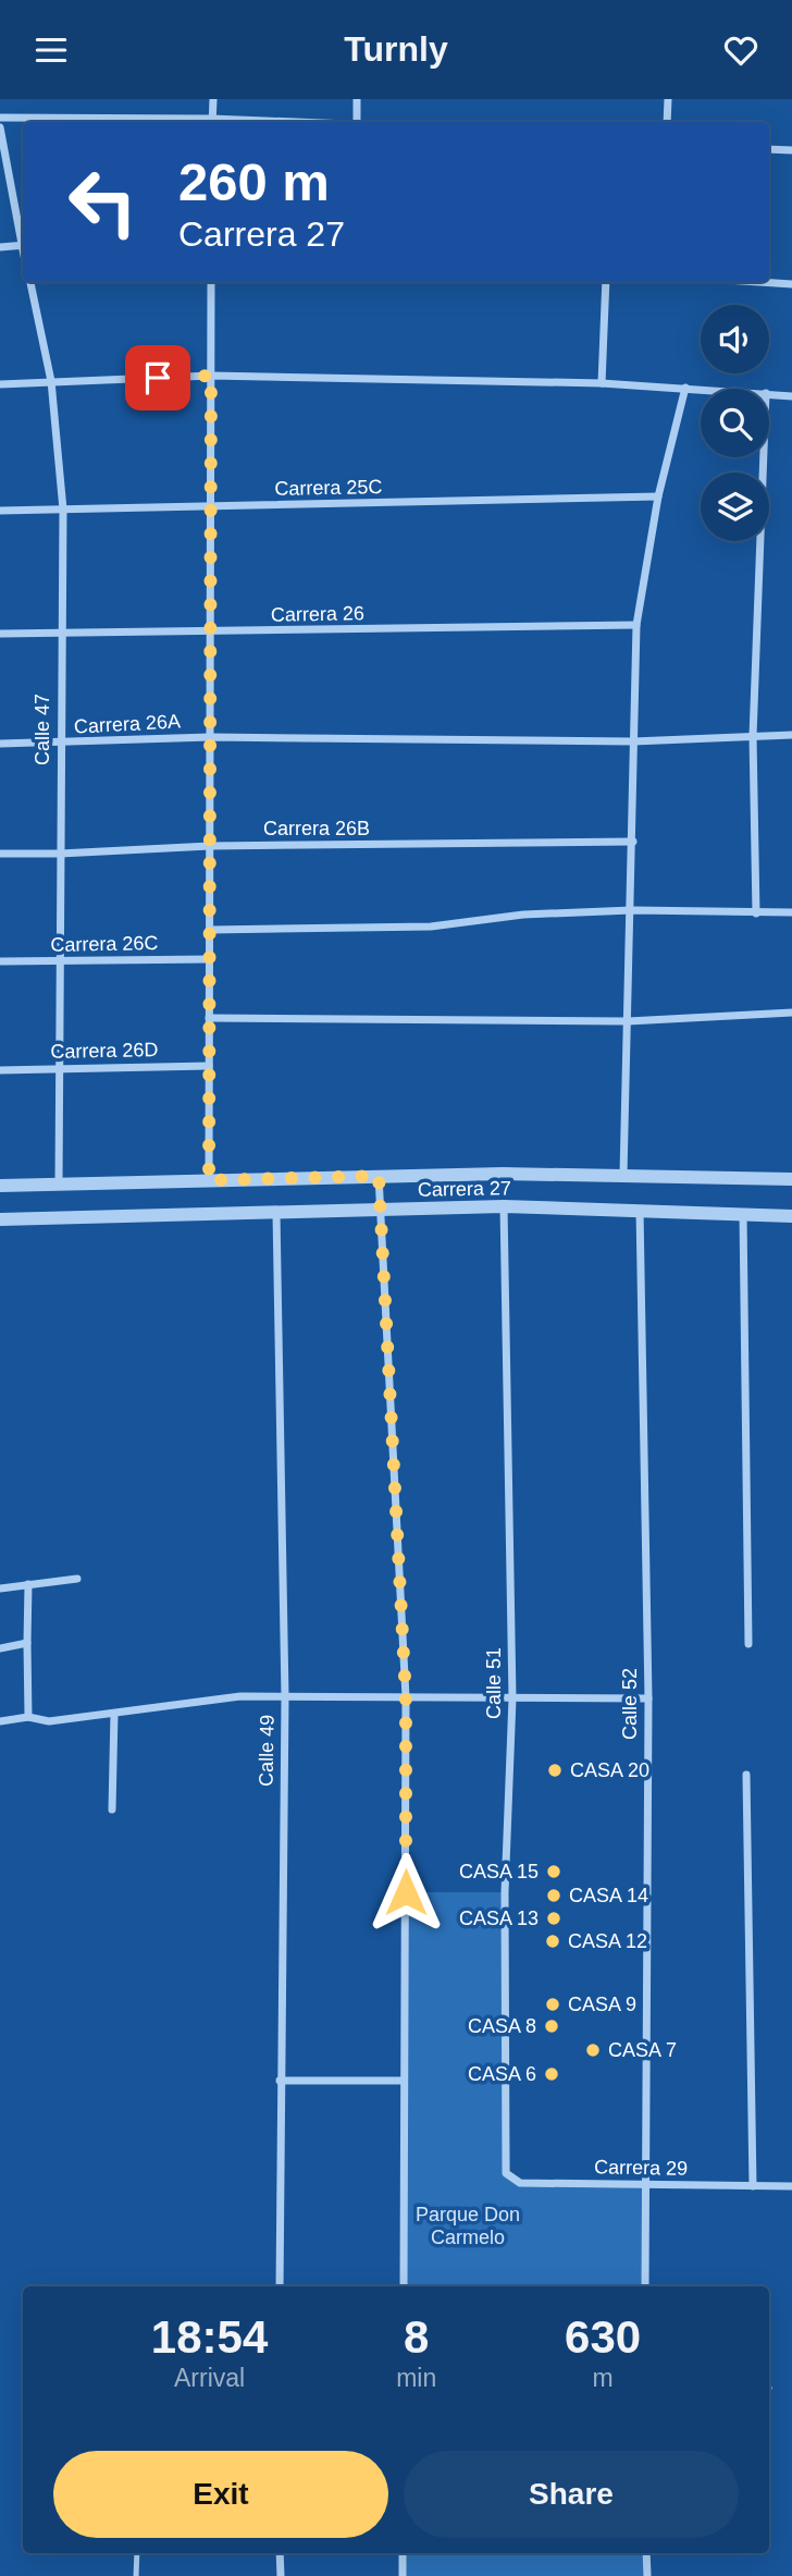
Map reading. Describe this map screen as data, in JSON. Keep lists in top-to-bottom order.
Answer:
{
  "streets": {
    "street": [
      "Carrera 25C",
      "Carrera 26",
      "Carrera 26A",
      "Calle 47",
      "Carrera 26B",
      "Carrera 26C",
      "Carrera 26D",
      "Carrera 27",
      "Calle 51",
      "Calle 52",
      "Calle 49",
      "Carrera 29"
    ]
  },
  "crossings": [
    ["Carrera 25C", "Calle 47"],
    ["Carrera 26", "Calle 47"],
    ["Carrera 26A", "Calle 47"],
    ["Calle 47", "Carrera 26B"],
    ["Calle 47", "Carrera 26C"],
    ["Calle 47", "Carrera 26D"],
    ["Calle 47", "Carrera 27"],
    ["Carrera 27", "Calle 51"],
    ["Carrera 27", "Calle 52"],
    ["Carrera 27", "Calle 49"],
    ["Calle 51", "Carrera 29"],
    ["Calle 52", "Carrera 29"]
  ],
  "parks": ["Parque Don Carmelo"],
  "places": [
    "CASA 20",
    "CASA 15",
    "CASA 14",
    "CASA 13",
    "CASA 12",
    "CASA 9",
    "CASA 8",
    "CASA 7",
    "CASA 6"
  ],
  "page": {
    "header": "Turnly",
    "turn": ["260 m", "Carrera 27"],
    "eta": [
      "18:54",
      "Arrival",
      "8",
      "min",
      "630",
      "m"
    ],
    "buttons": ["Exit", "Share"]
  }
}
